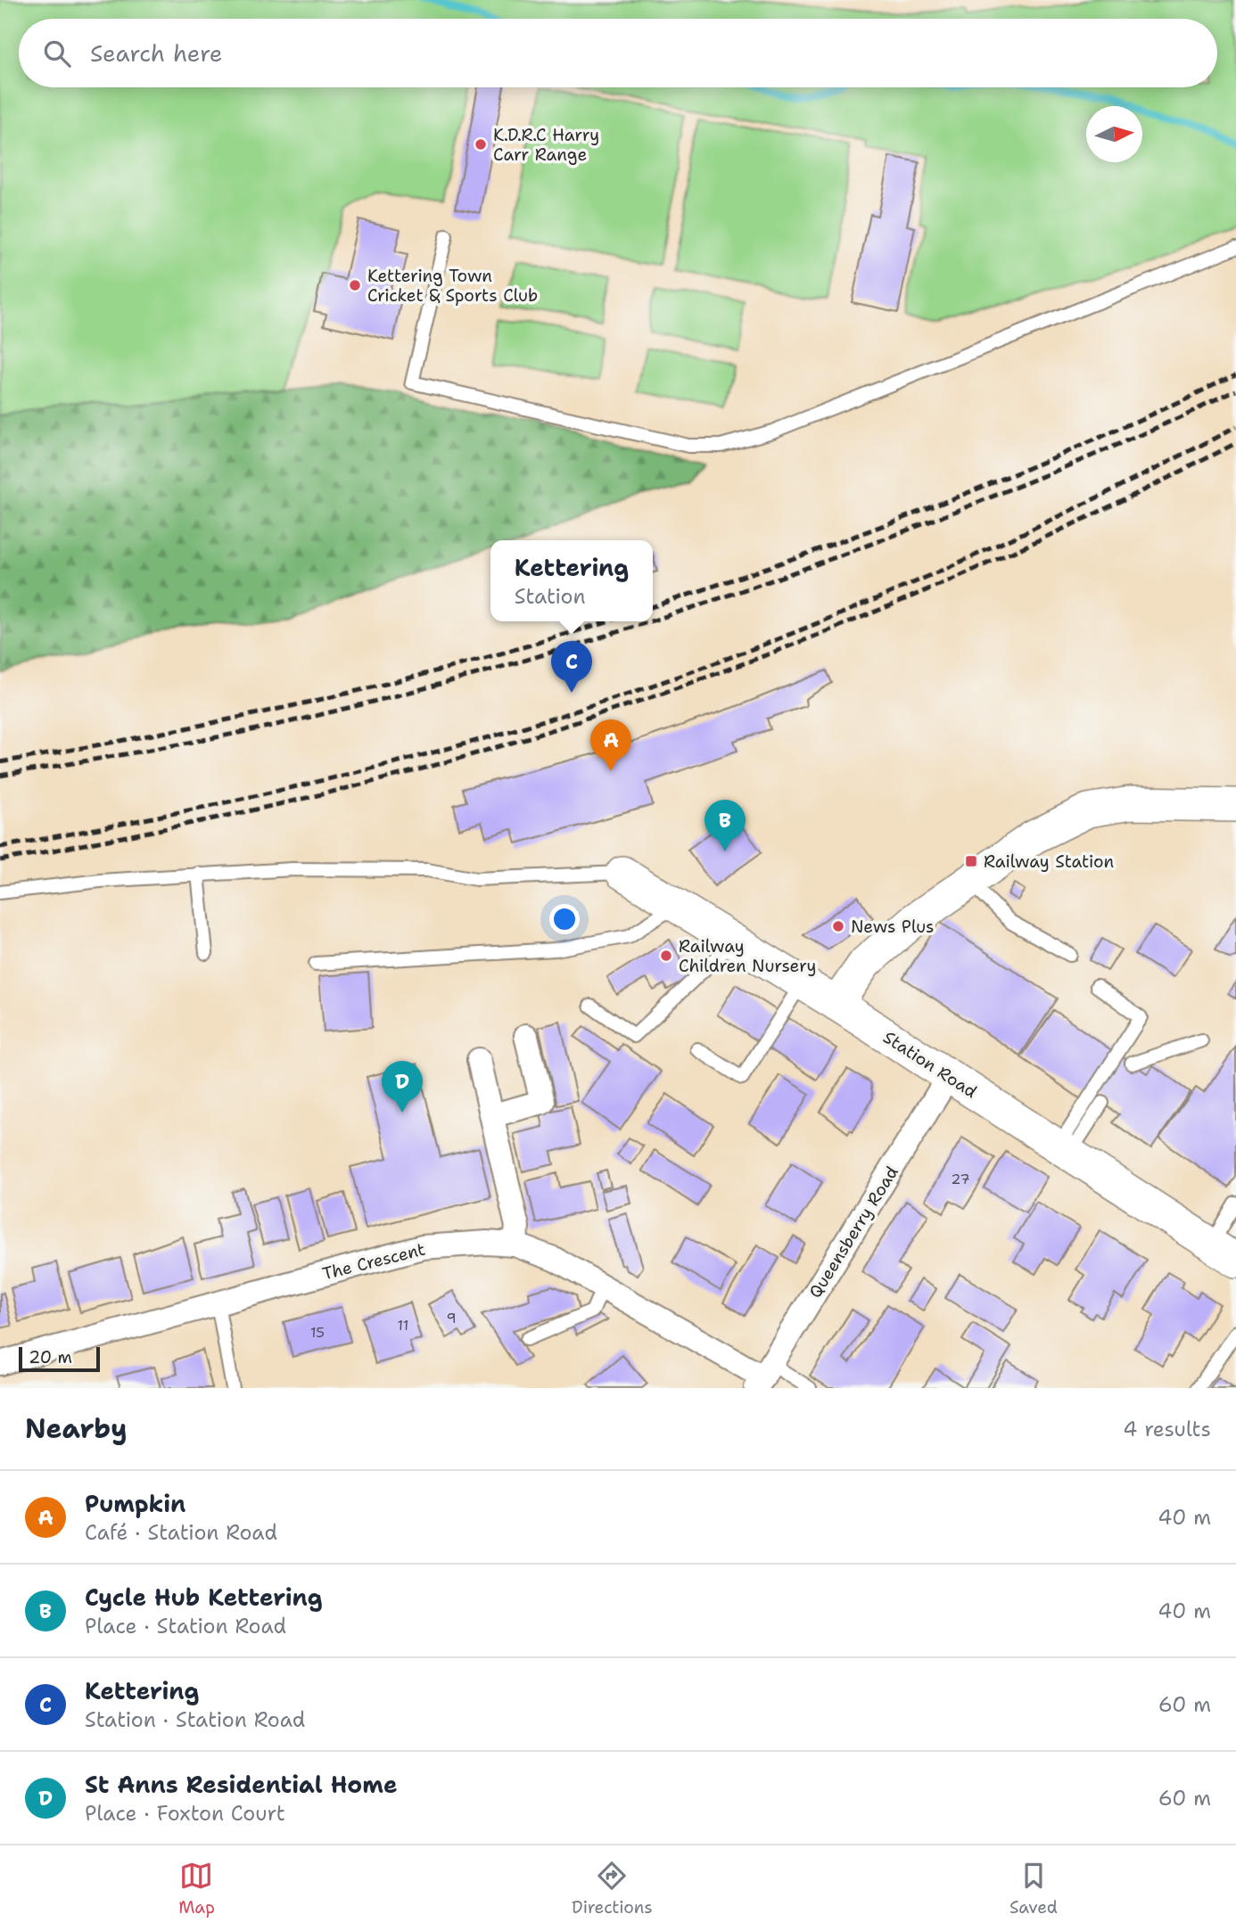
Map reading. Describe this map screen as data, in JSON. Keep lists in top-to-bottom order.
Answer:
{
  "streets": {
    "main road": ["Station Road"],
    "street": ["Queensberry Road", "The Crescent"]
  },
  "crossings": [
    ["Station Road", "Queensberry Road"],
    ["Queensberry Road", "The Crescent"]
  ],
  "places": {
    "other": [
      "K.D.R.C Harry Carr Range",
      "Kettering Town Cricket & Sports Club",
      "News Plus",
      "Railway Children Nursery"
    ],
    "transit": ["Railway Station"]
  },
  "house_numbers": [
    "27",
    "9",
    "11",
    "15"
  ],
  "scale_bar": "20 m",
  "north": "right",
  "page": {
    "search": "Search here",
    "popup": ["Kettering", "Station"],
    "pins": [
      "C",
      "A",
      "B",
      "D"
    ],
    "scale": "20 m",
    "heading": ["Nearby", "4 results"],
    "list": [
      {
        "mark": "A",
        "name": "Pumpkin",
        "note": "Café · Station Road",
        "value": "40 m"
      },
      {
        "mark": "B",
        "name": "Cycle Hub Kettering",
        "note": "Place · Station Road",
        "value": "40 m"
      },
      {
        "mark": "C",
        "name": "Kettering",
        "note": "Station · Station Road",
        "value": "60 m"
      },
      {
        "mark": "D",
        "name": "St Anns Residential Home",
        "note": "Place · Foxton Court",
        "value": "60 m"
      }
    ],
    "nav": ["Map", "Directions", "Saved"]
  }
}
